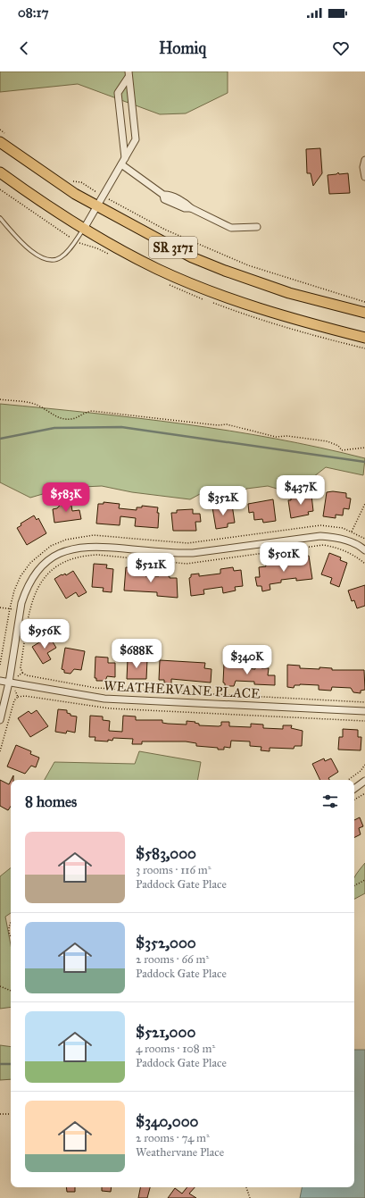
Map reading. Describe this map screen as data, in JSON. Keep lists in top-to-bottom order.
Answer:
{
  "streets": {
    "main road": ["SR 3171"],
    "street": ["WEATHERVANE PLACE"]
  },
  "page": {
    "status": "08:17",
    "header": "Homiq",
    "price": [
      "$437K",
      "$583K",
      "$352K",
      "$501K",
      "$521K",
      "$956K",
      "$688K",
      "$340K"
    ],
    "heading": "8 homes",
    "list": [
      {
        "name": "$583,000",
        "note": "3 rooms · 116 m² · Paddock Gate Place"
      },
      {
        "name": "$352,000",
        "note": "2 rooms · 66 m² · Paddock Gate Place"
      },
      {
        "name": "$521,000",
        "note": "4 rooms · 108 m² · Paddock Gate Place"
      },
      {
        "name": "$340,000",
        "note": "2 rooms · 74 m² · Weathervane Place"
      }
    ]
  }
}
